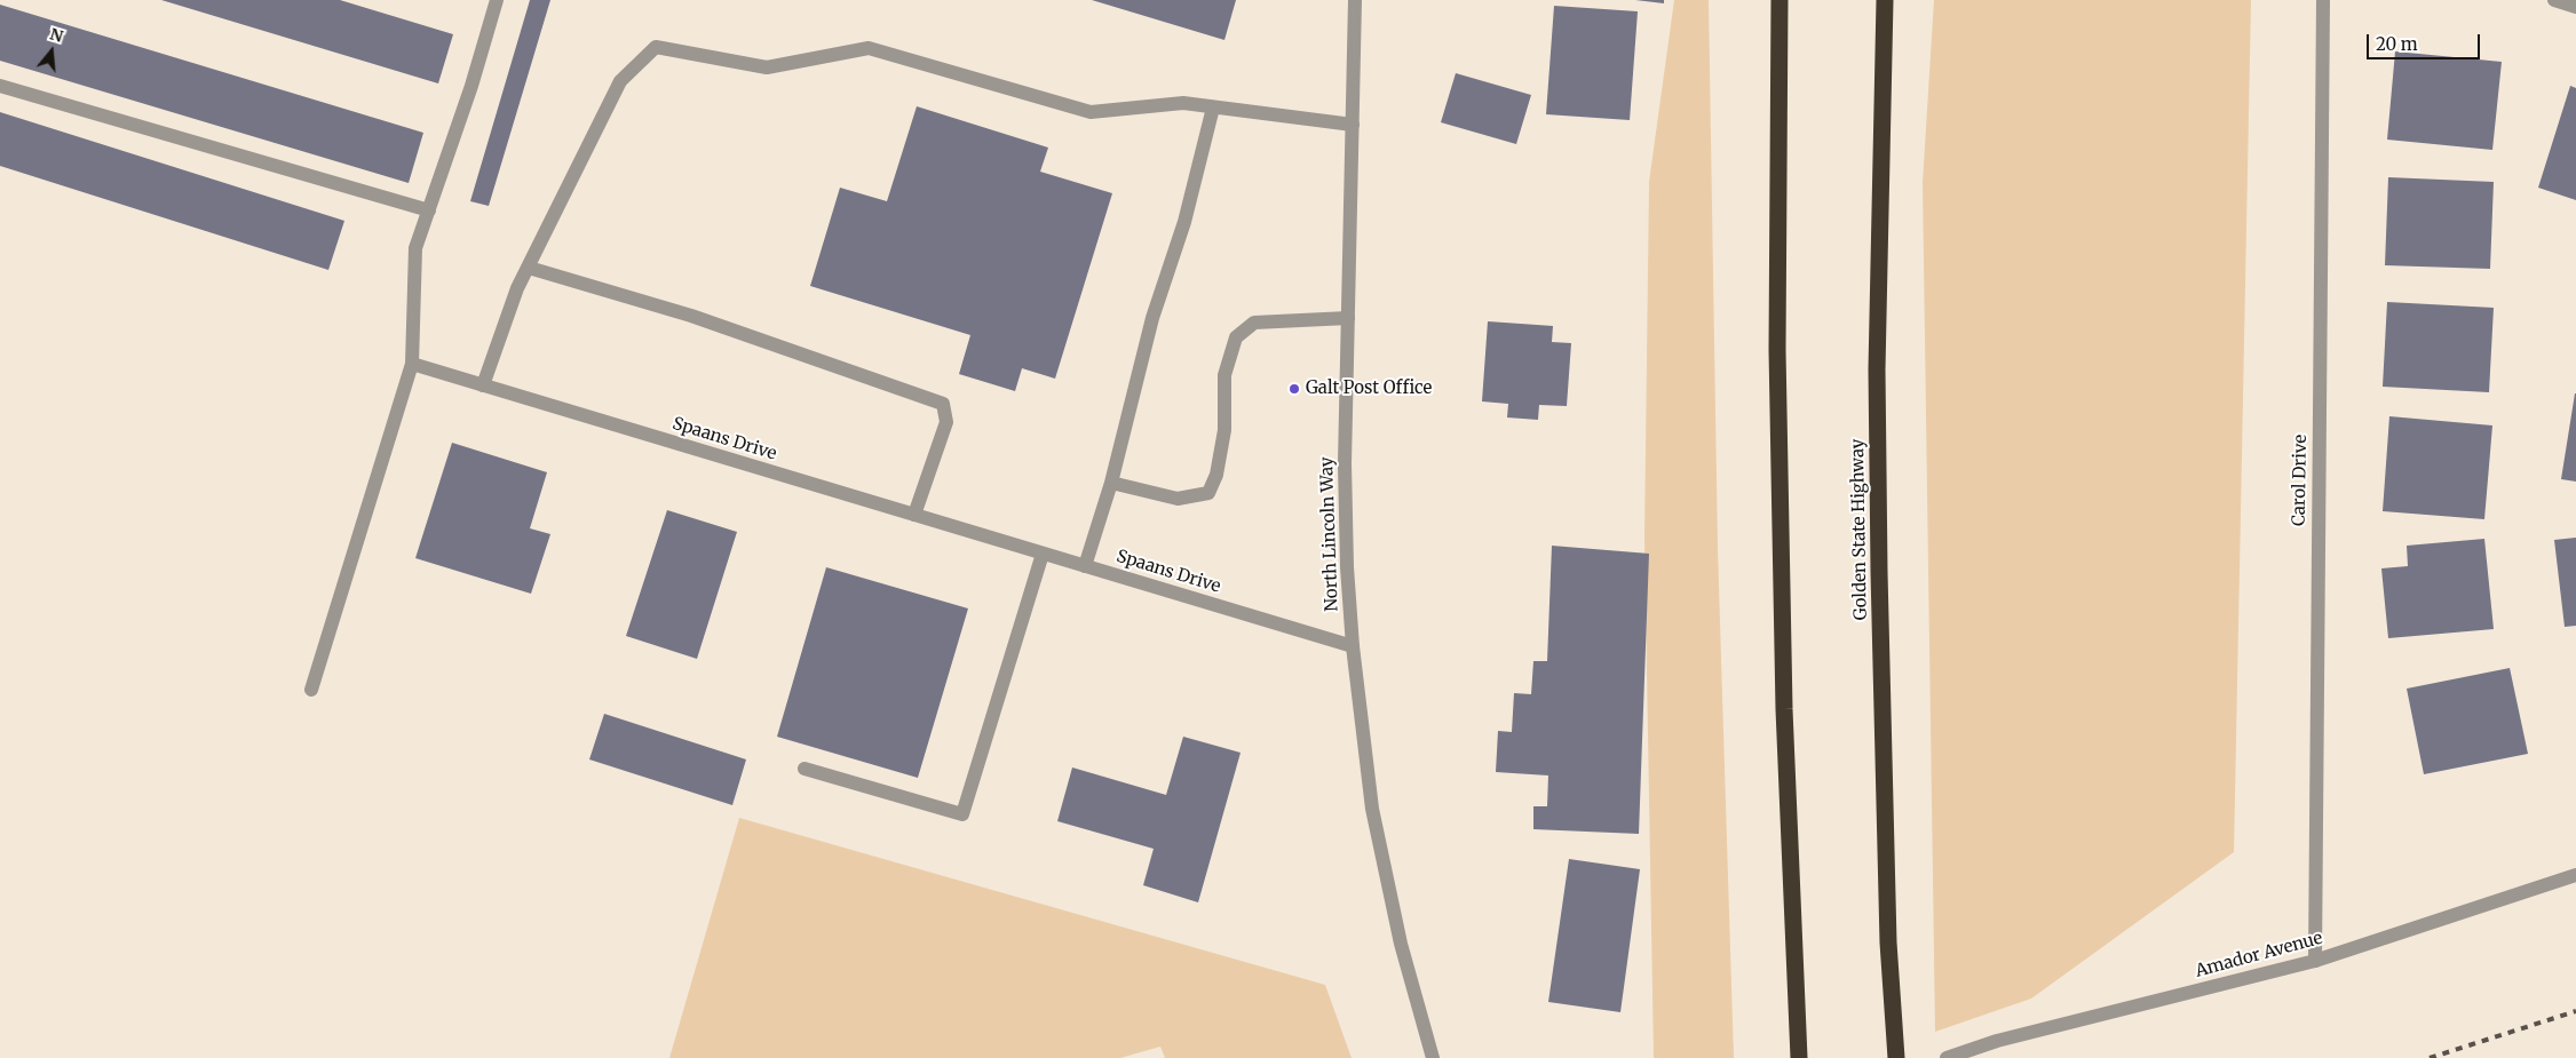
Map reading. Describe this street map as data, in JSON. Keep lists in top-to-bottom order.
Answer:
{
  "streets": {
    "highway": ["Golden State Highway"],
    "street": [
      "Spaans Drive",
      "Carol Drive",
      "North Lincoln Way",
      "Amador Avenue"
    ]
  },
  "crossings": [
    ["Spaans Drive", "North Lincoln Way"],
    ["Carol Drive", "Amador Avenue"]
  ],
  "places": ["Galt Post Office"],
  "scale_bar": "20 m",
  "north": "top"
}
